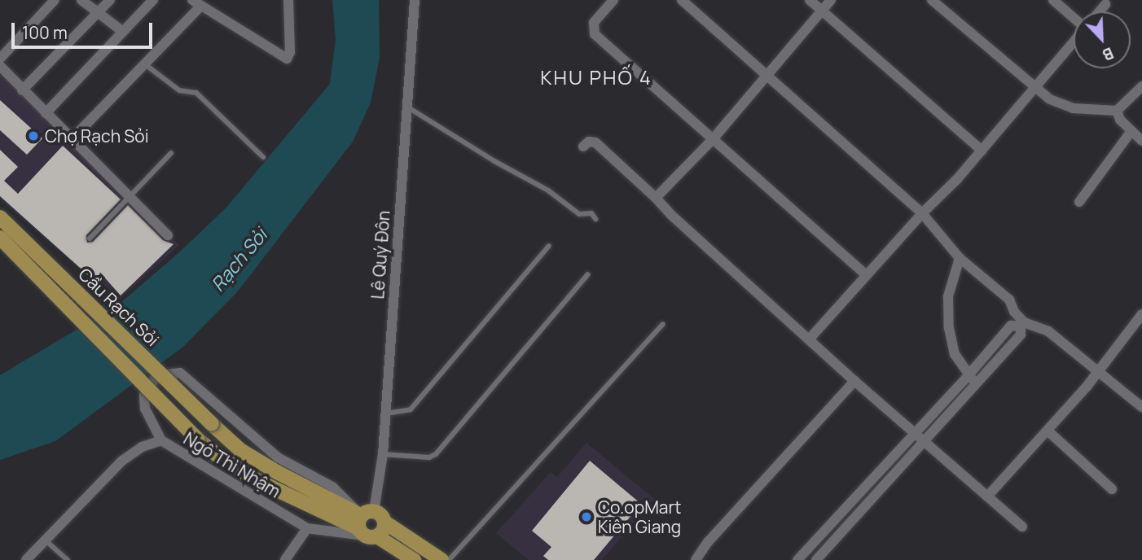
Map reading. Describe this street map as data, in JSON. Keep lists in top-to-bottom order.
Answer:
{
  "streets": {
    "main road": ["Cầu Rạch Sỏi"],
    "street": ["Lê Quý Đôn", "Ngô Thì Nhậm"]
  },
  "crossings": [
    ["Lê Quý Đôn", "Cầu Rạch Sỏi"],
    ["Lê Quý Đôn", "Ngô Thì Nhậm"],
    ["Cầu Rạch Sỏi", "Ngô Thì Nhậm"]
  ],
  "districts": ["KHU PHỐ 4"],
  "water": ["Rạch Sỏi"],
  "places": ["Chợ Rạch Sỏi", "Co.opMart Kiên Giang"],
  "scale_bar": "100 m",
  "north": "bottom right"
}
